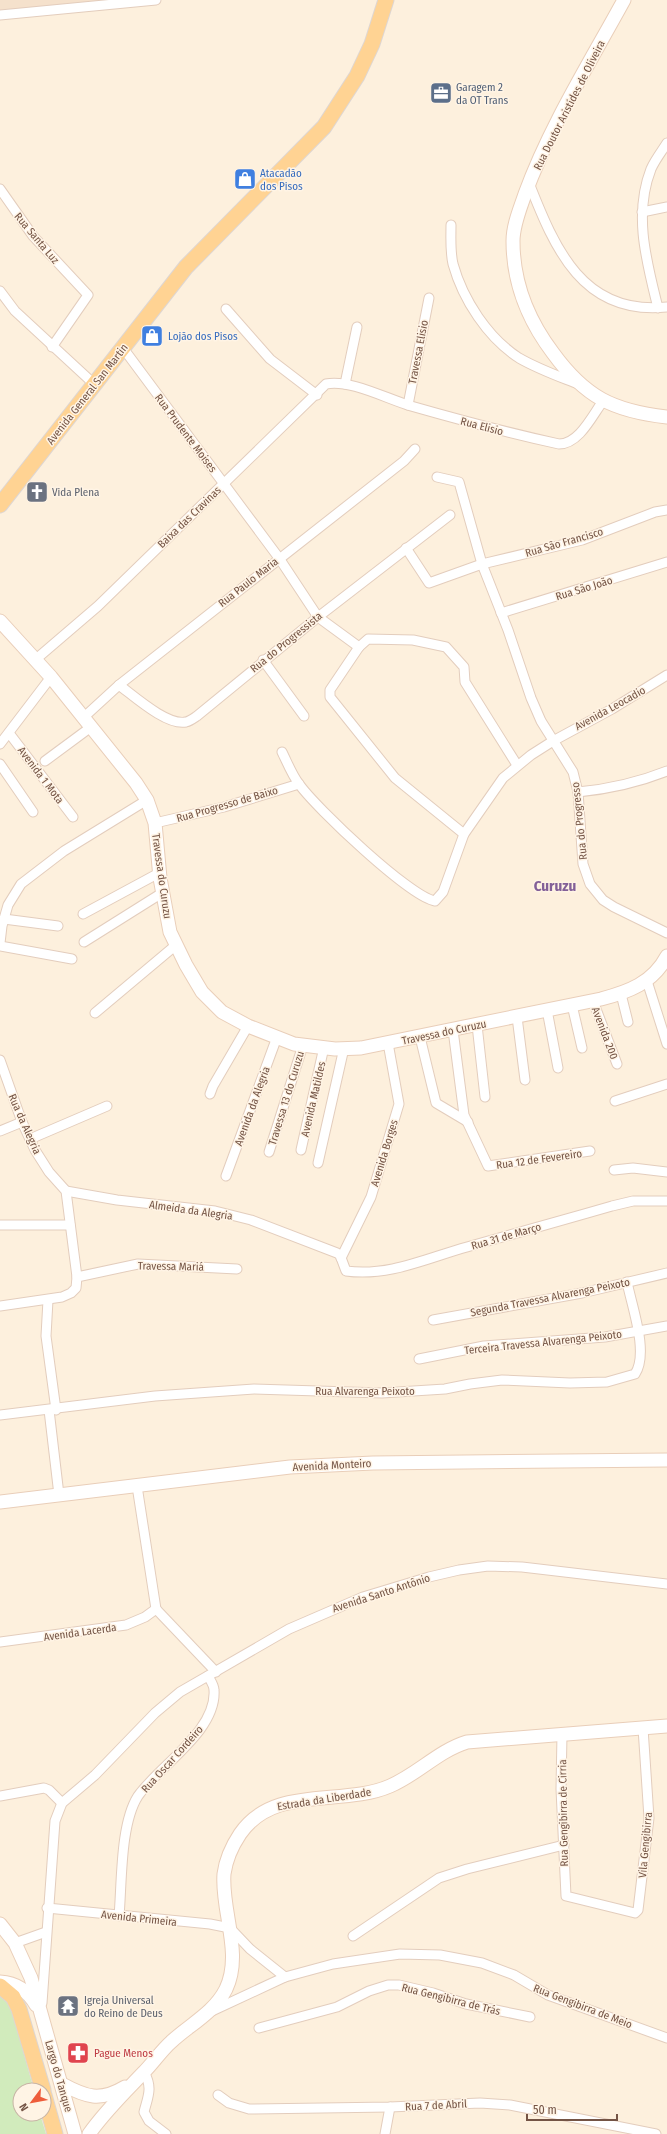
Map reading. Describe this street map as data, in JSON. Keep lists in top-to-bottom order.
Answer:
{
  "streets": {
    "main road": ["Avenida General San Martin", "Largo do Tanque"],
    "street": [
      "Rua Doutor Aristídes de Oliveira",
      "Rua Santa Luz",
      "Travessa Elisio",
      "Rua Elisio",
      "Rua Prudente Moises",
      "Baixa das Cravinas",
      "Rua São Francisco",
      "Rua Paulo Maria",
      "Rua São João",
      "Rua do Progressista",
      "Avenida Leocadio",
      "Avenida 1 Mota",
      "Rua Progresso de Baixo",
      "Rua do Progresso",
      "Travessa do Curuzu",
      "Avenida 200",
      "Travessa 13 do Curuzu",
      "Avenida Matildes",
      "Avenida da Alegria",
      "Rua da Alegria",
      "Avenida Borges",
      "Rua 12 de Fevereiro",
      "Almeida da Alegria",
      "Rua 31 de Março",
      "Travessa Mariá",
      "Segunda Travessa Alvarenga Peixoto",
      "Terceira Travessa Alvarenga Peixoto",
      "Rua Alvarenga Peixoto",
      "Avenida Monteiro",
      "Avenida Santo Antônio",
      "Avenida Lacerda",
      "Rua Oscar Cordeiro",
      "Estrada da Liberdade",
      "Rua Gengibirra de Cirria",
      "Vila Gengibirra",
      "Avenida Primeira",
      "Rua Gengibirra de Trás",
      "Rua Gengibirra de Meio",
      "Rua 7 de Abril"
    ]
  },
  "crossings": [
    ["Rua Doutor Aristídes de Oliveira", "Rua Elisio"],
    ["Travessa Elisio", "Rua Elisio"],
    ["Avenida General San Martin", "Rua Prudente Moises"],
    ["Rua Elisio", "Baixa das Cravinas"],
    ["Rua Prudente Moises", "Baixa das Cravinas"],
    ["Rua Prudente Moises", "Rua Paulo Maria"],
    ["Rua Prudente Moises", "Rua do Progressista"],
    ["Baixa das Cravinas", "Travessa do Curuzu"],
    ["Rua São Francisco", "Rua do Progressista"],
    ["Rua São Francisco", "Rua do Progresso"],
    ["Rua Paulo Maria", "Rua do Progressista"],
    ["Rua Paulo Maria", "Travessa do Curuzu"],
    ["Rua São João", "Rua do Progresso"],
    ["Avenida Leocadio", "Rua Progresso de Baixo"],
    ["Avenida Leocadio", "Rua do Progresso"],
    ["Rua Progresso de Baixo", "Travessa do Curuzu"],
    ["Travessa do Curuzu", "Avenida 200"],
    ["Travessa do Curuzu", "Travessa 13 do Curuzu"],
    ["Travessa do Curuzu", "Avenida Matildes"],
    ["Travessa do Curuzu", "Avenida da Alegria"],
    ["Travessa do Curuzu", "Avenida Borges"],
    ["Rua da Alegria", "Almeida da Alegria"],
    ["Avenida Borges", "Almeida da Alegria"],
    ["Avenida Borges", "Rua 31 de Março"],
    ["Almeida da Alegria", "Rua 31 de Março"],
    ["Segunda Travessa Alvarenga Peixoto", "Rua Alvarenga Peixoto"],
    ["Terceira Travessa Alvarenga Peixoto", "Rua Alvarenga Peixoto"],
    ["Avenida Santo Antônio", "Rua Oscar Cordeiro"],
    ["Avenida Santo Antônio", "Largo do Tanque"],
    ["Rua Oscar Cordeiro", "Avenida Primeira"],
    ["Estrada da Liberdade", "Rua Gengibirra de Cirria"],
    ["Estrada da Liberdade", "Vila Gengibirra"],
    ["Estrada da Liberdade", "Avenida Primeira"],
    ["Estrada da Liberdade", "Rua Gengibirra de Meio"],
    ["Rua Gengibirra de Cirria", "Vila Gengibirra"],
    ["Avenida Primeira", "Largo do Tanque"]
  ],
  "districts": ["Curuzu"],
  "places": {
    "office": ["Garagem 2 da OT Trans"],
    "shop": ["Atacadão dos Pisos", "Lojão dos Pisos"],
    "church": ["Vida Plena"],
    "temple": ["Igreja Universal do Reino de Deus"],
    "pharmacy": ["Pague Menos"]
  },
  "scale_bar": "50 m",
  "north": "bottom left"
}
